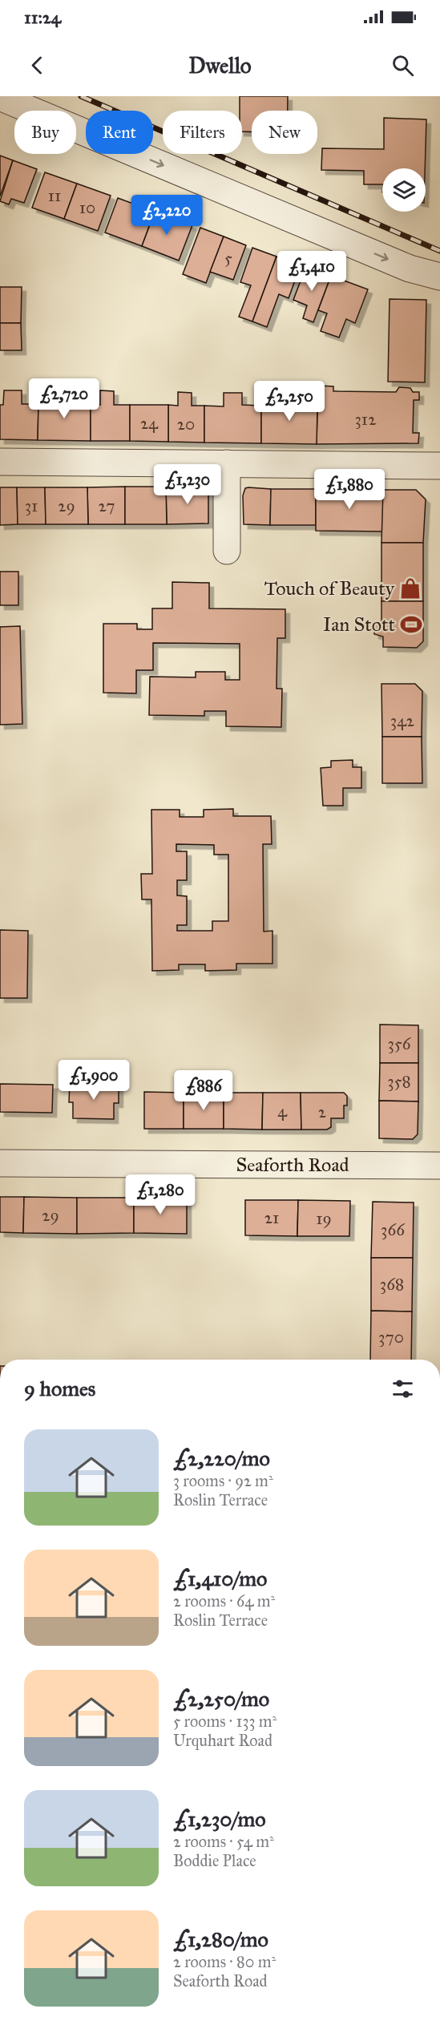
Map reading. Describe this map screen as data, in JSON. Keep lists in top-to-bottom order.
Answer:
{
  "streets": {
    "street": ["Seaforth Road"]
  },
  "places": {
    "shop": ["Touch of Beauty"],
    "sports": ["Ian Stott"]
  },
  "house_numbers": [
    "11",
    "10",
    "5",
    "312",
    "24",
    "20",
    "31",
    "29",
    "27",
    "342",
    "356",
    "358",
    "4",
    "2",
    "29",
    "21",
    "19",
    "366",
    "368",
    "370"
  ],
  "page": {
    "status": "11:24",
    "header": "Dwello",
    "chip": [
      "Buy",
      "Rent",
      "Filters",
      "New"
    ],
    "price": [
      "£2,220",
      "£1,410",
      "£2,720",
      "£2,250",
      "£1,230",
      "£1,880",
      "£1,900",
      "£886",
      "£1,280"
    ],
    "heading": "9 homes",
    "list": [
      {
        "name": "£2,220/mo",
        "note": "3 rooms · 92 m² · Roslin Terrace"
      },
      {
        "name": "£1,410/mo",
        "note": "2 rooms · 64 m² · Roslin Terrace"
      },
      {
        "name": "£2,250/mo",
        "note": "5 rooms · 133 m² · Urquhart Road"
      },
      {
        "name": "£1,230/mo",
        "note": "2 rooms · 54 m² · Boddie Place"
      },
      {
        "name": "£1,280/mo",
        "note": "2 rooms · 80 m² · Seaforth Road"
      }
    ]
  }
}
